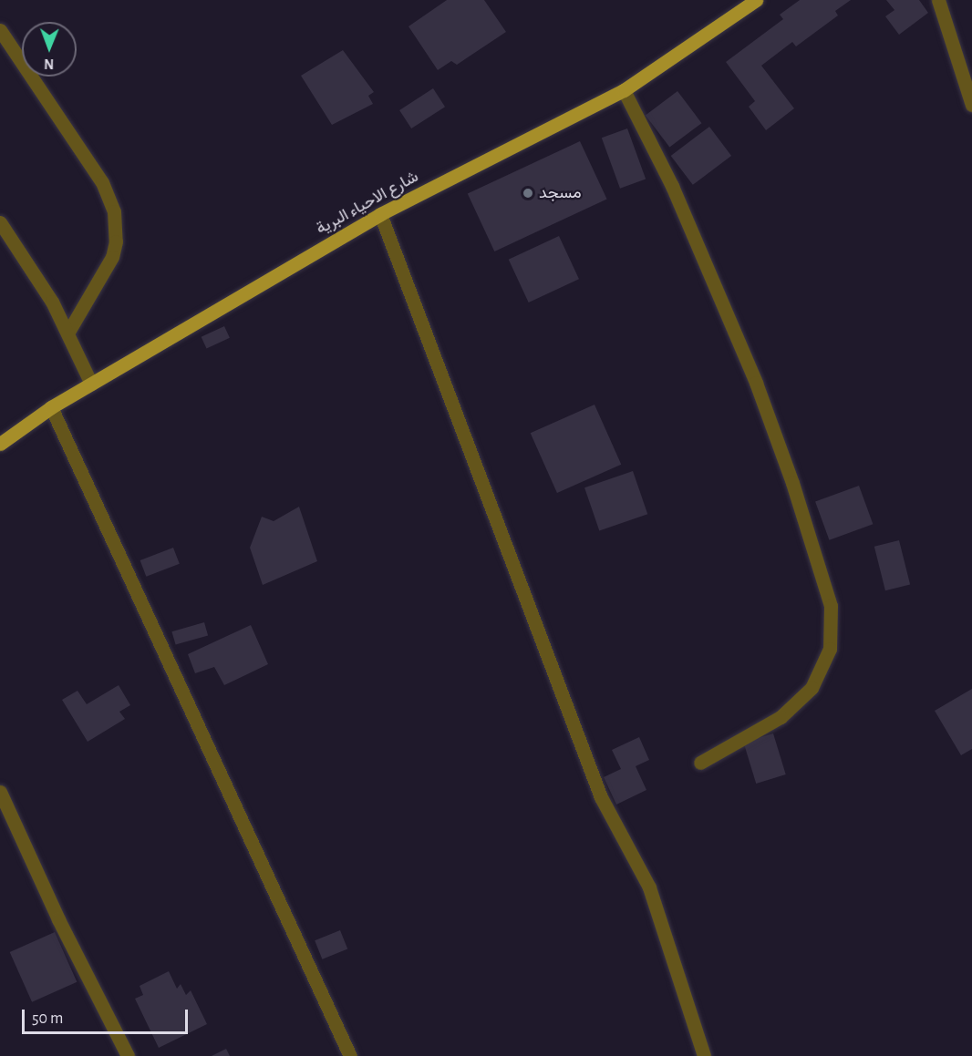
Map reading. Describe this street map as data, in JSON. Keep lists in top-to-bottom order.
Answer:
{
  "streets": {
    "main road": ["شارع الاحياء البرية"]
  },
  "places": ["مسجد"],
  "scale_bar": "50 m",
  "north": "bottom"
}
